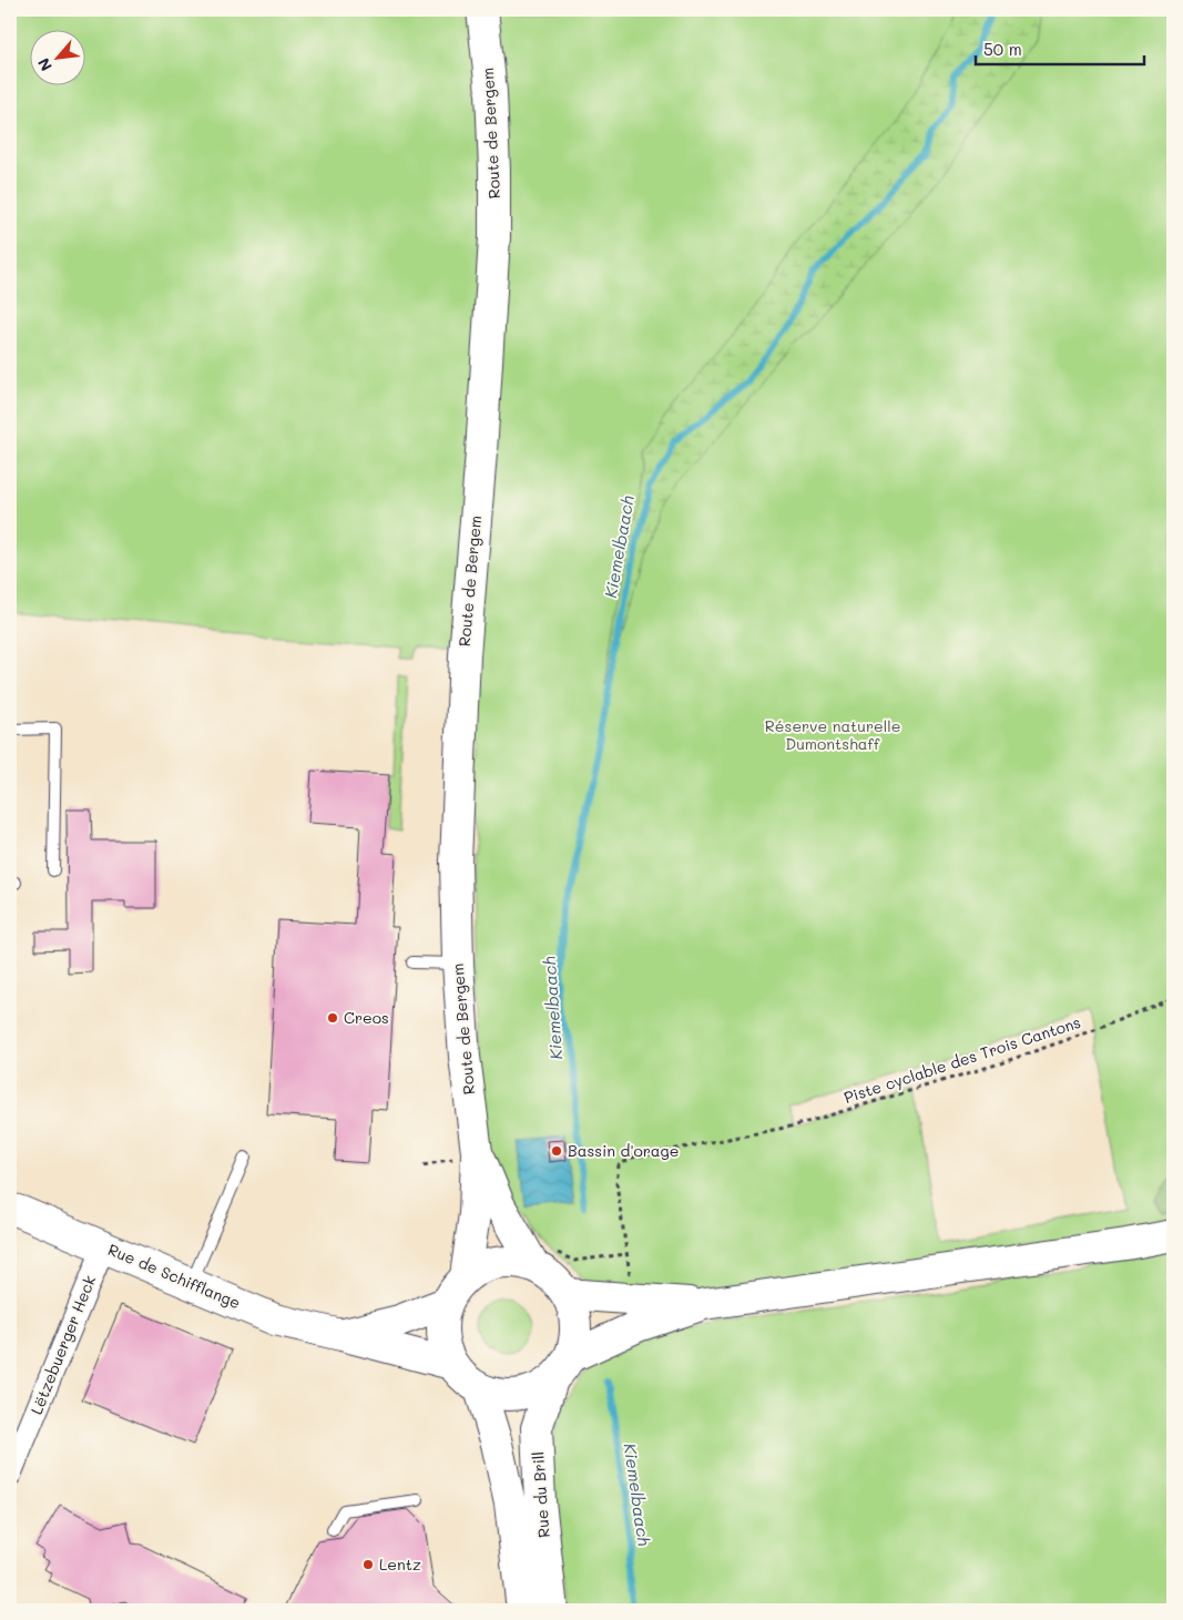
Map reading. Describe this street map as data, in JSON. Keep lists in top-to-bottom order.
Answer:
{
  "streets": {
    "main road": ["Route de Bergem", "Rue de Schifflange", "Rue du Brill"],
    "street": ["Lëtzebuerger Heck"],
    "path": ["Piste cyclable des Trois Cantons"]
  },
  "crossings": [
    ["Route de Bergem", "Rue de Schifflange"],
    ["Route de Bergem", "Rue du Brill"],
    ["Rue de Schifflange", "Lëtzebuerger Heck"],
    ["Rue de Schifflange", "Rue du Brill"]
  ],
  "water": ["Kiemelbaach"],
  "parks": ["Réserve naturelle Dumontshaff"],
  "places": ["Creos", "Bassin d'orage", "Lentz"],
  "scale_bar": "50 m",
  "north": "bottom left"
}
